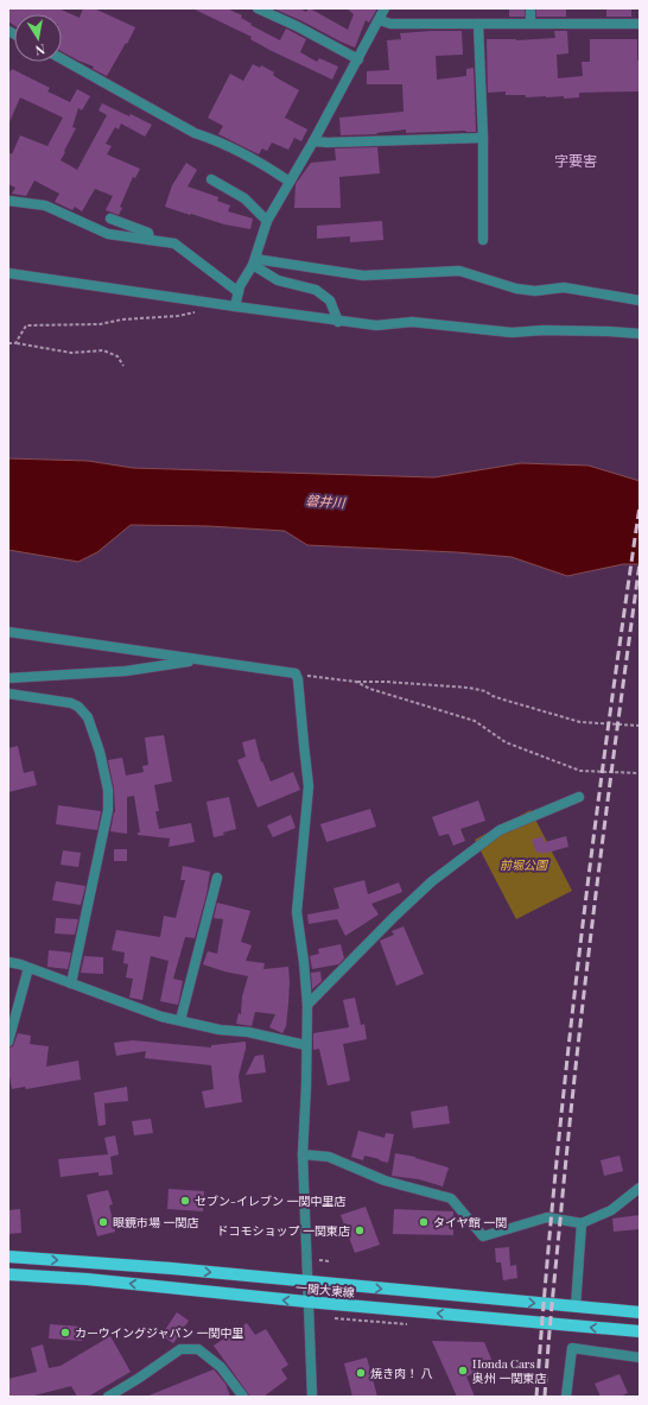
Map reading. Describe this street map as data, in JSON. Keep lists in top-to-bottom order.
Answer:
{
  "streets": {
    "main road": ["一関大東線"]
  },
  "districts": ["字要害"],
  "water": ["磐井川"],
  "parks": ["前堀公園"],
  "places": [
    "セブン-イレブン 一関中里店",
    "眼鏡市場 一関店",
    "タイヤ館 一関",
    "ドコモショップ 一関東店",
    "カーウイングジャパン 一関中里",
    "Honda Cars 奥州 一関東店",
    "焼き肉！ 八"
  ],
  "north": "bottom"
}
